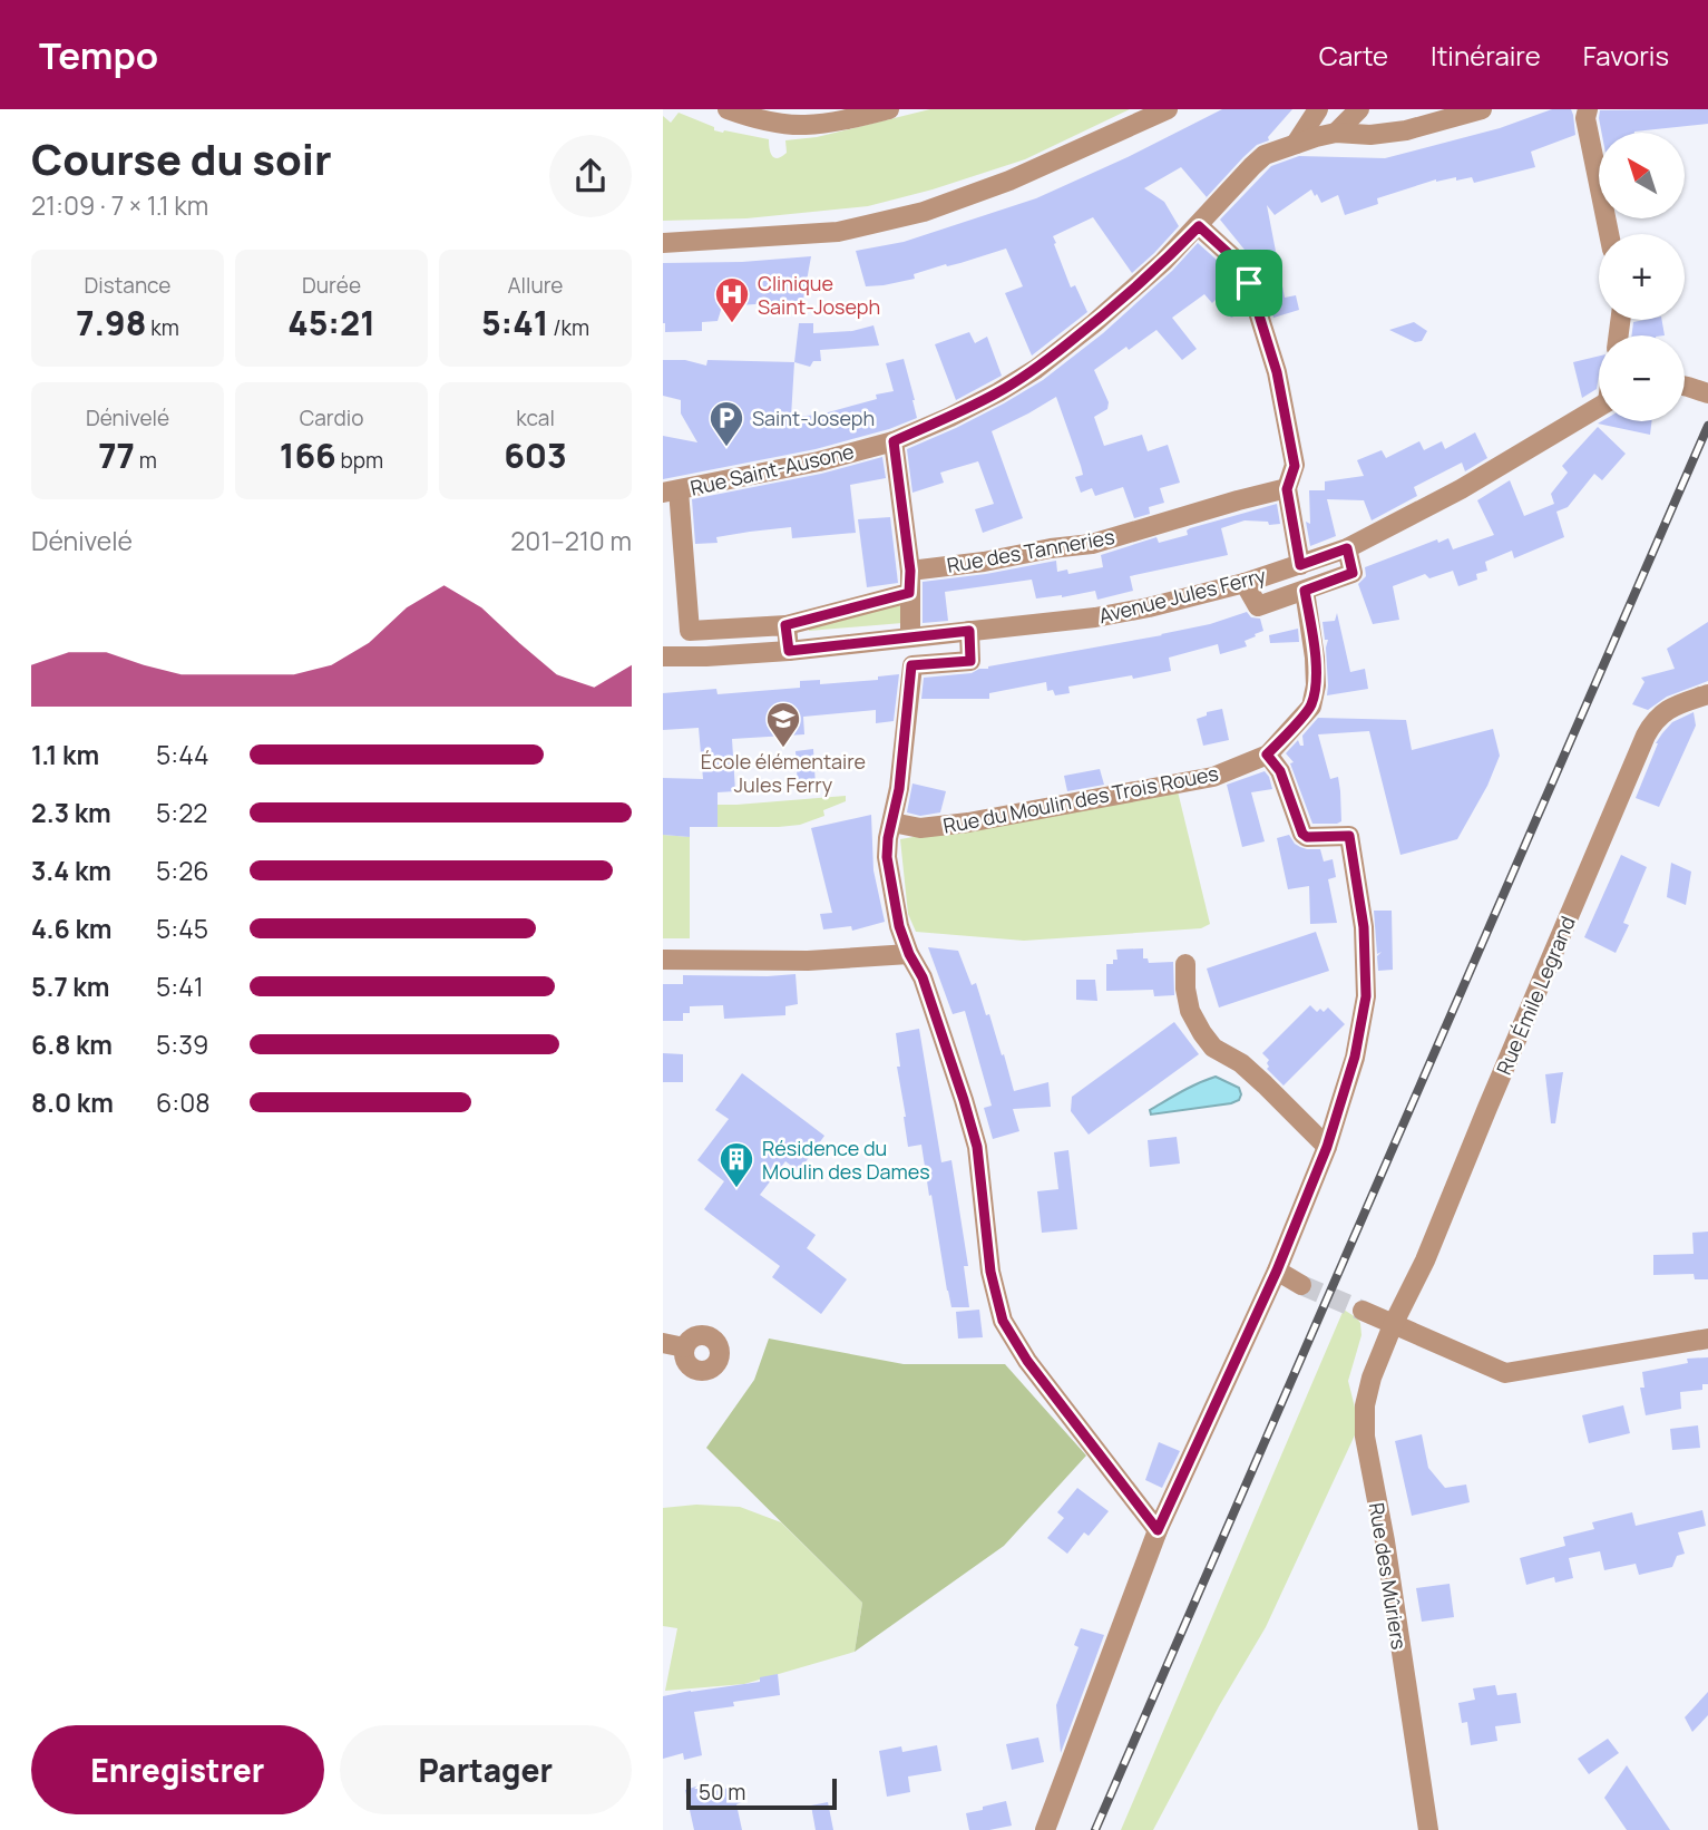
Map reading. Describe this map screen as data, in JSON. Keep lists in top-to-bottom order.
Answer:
{
  "streets": {
    "street": [
      "Rue Saint-Ausone",
      "Rue des Tanneries",
      "Avenue Jules Ferry",
      "Rue du Moulin des Trois Roues",
      "Rue Émile Legrand",
      "Rue des Mûriers"
    ]
  },
  "crossings": [
    ["Rue Émile Legrand", "Rue des Mûriers"]
  ],
  "places": {
    "hospital": ["Clinique Saint-Joseph"],
    "parking": ["Saint-Joseph"],
    "school or university": ["École élémentaire Jules Ferry"],
    "building": ["Résidence du Moulin des Dames"]
  },
  "scale_bar": "50 m",
  "north": "top left",
  "page": {
    "header": "Tempo",
    "nav": ["Carte", "Itinéraire", "Favoris"],
    "heading": ["Course du soir", "21:09 · 7 × 1.1 km"],
    "map_buttons": ["+", "−"],
    "stats": [
      ["Distance", "7.98 km"],
      ["Durée", "45:21"],
      ["Allure", "5:41 /km"],
      ["Dénivelé", "77 m"],
      ["Cardio", "166 bpm"],
      ["kcal", "603"]
    ],
    "chart": ["Dénivelé", "201–210 m"],
    "list": [
      {
        "name": "1.1 km",
        "note": "5:44"
      },
      {
        "name": "2.3 km",
        "note": "5:22"
      },
      {
        "name": "3.4 km",
        "note": "5:26"
      },
      {
        "name": "4.6 km",
        "note": "5:45"
      },
      {
        "name": "5.7 km",
        "note": "5:41"
      },
      {
        "name": "6.8 km",
        "note": "5:39"
      },
      {
        "name": "8.0 km",
        "note": "6:08"
      }
    ],
    "buttons": ["Enregistrer", "Partager"],
    "scale": "50 m"
  }
}
